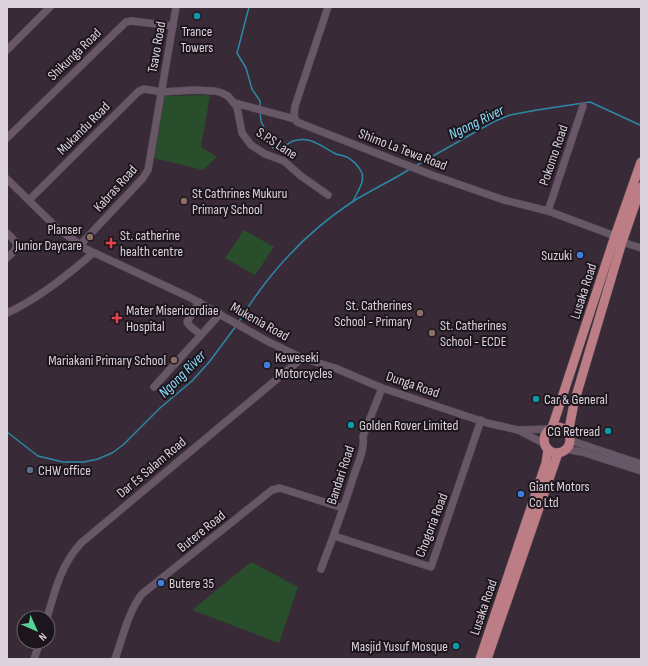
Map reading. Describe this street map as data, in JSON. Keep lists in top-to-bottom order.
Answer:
{
  "streets": {
    "main road": ["Lusaka Road"],
    "street": [
      "Tsavo Road",
      "Shikunga Road",
      "Mukandu Road",
      "S.P.S Lane",
      "Shimo La Tewa Road",
      "Pokomo Road",
      "Kabras Road",
      "Mukenia Road",
      "Dunga Road",
      "Dar Es Salam Road",
      "Bandari Road",
      "Chogoria Road",
      "Butere Road"
    ]
  },
  "crossings": [
    ["Tsavo Road", "Shikunga Road"],
    ["Tsavo Road", "Mukandu Road"],
    ["Tsavo Road", "Kabras Road"],
    ["Mukandu Road", "Kabras Road"],
    ["Mukandu Road", "Mukenia Road"],
    ["S.P.S Lane", "Shimo La Tewa Road"],
    ["Shimo La Tewa Road", "Pokomo Road"],
    ["Shimo La Tewa Road", "Lusaka Road"],
    ["Kabras Road", "Mukenia Road"],
    ["Lusaka Road", "Dunga Road"],
    ["Mukenia Road", "Dunga Road"],
    ["Mukenia Road", "Dar Es Salam Road"],
    ["Dunga Road", "Dar Es Salam Road"],
    ["Dunga Road", "Bandari Road"],
    ["Dunga Road", "Chogoria Road"],
    ["Bandari Road", "Chogoria Road"],
    ["Bandari Road", "Butere Road"]
  ],
  "water": ["Ngong River"],
  "places": {
    "other": [
      "Trance Towers",
      "St Cathrines Mukuru Primary School",
      "Planser Junior Daycare",
      "Suzuki",
      "St. Catherines School - Primary",
      "St. Catherines School - ECDE",
      "Mariakani Primary School",
      "Keweseki Motorcycles",
      "Car & General",
      "Golden Rover Limited",
      "CG Retread",
      "CHW office",
      "Giant Motors Co Ltd",
      "Butere 35",
      "Masjid Yusuf Mosque"
    ],
    "health": ["St. catherine health centre", "Mater Misericordiae Hospital"]
  },
  "north": "bottom right"
}
